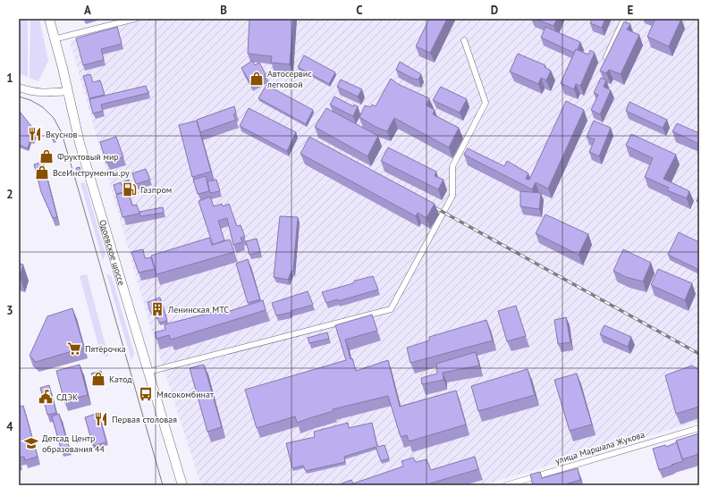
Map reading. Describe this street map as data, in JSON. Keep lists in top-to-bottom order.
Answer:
{
  "streets": {
    "main road": ["Одоевское шоссе"],
    "street": ["улица Маршала Жукова"]
  },
  "places": {
    "shop": [
      "Автосервис легковой",
      "Фруктовый мир",
      "ВсеИнструменты.ру",
      "Катод"
    ],
    "restaurant": ["Вкуснов", "Первая столовая"],
    "fuel station": ["Газпром"],
    "building": ["Ленинская МТС"],
    "supermarket": ["Пятёрочка"],
    "bus stop": ["Мясокомбинат"],
    "public building": ["СДЭК"],
    "school or university": ["Детсад Центр образования 44"]
  },
  "grid": {
    "columns": [
      "A",
      "B",
      "C",
      "D",
      "E"
    ],
    "rows": [
      "1",
      "2",
      "3",
      "4"
    ]
  }
}
